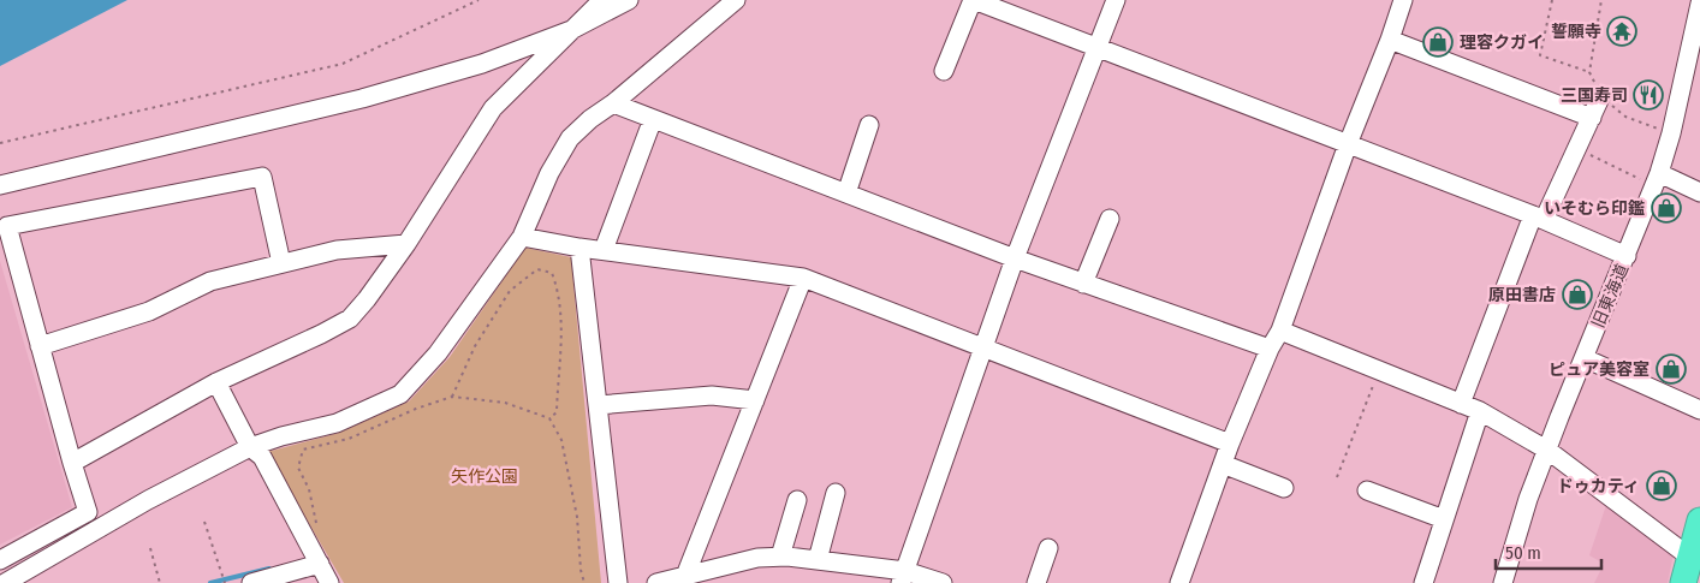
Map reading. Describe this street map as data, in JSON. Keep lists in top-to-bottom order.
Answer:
{
  "streets": {
    "street": ["旧東海道"]
  },
  "parks": ["矢作公園"],
  "places": {
    "temple": ["誓願寺"],
    "shop": [
      "理容クガイ",
      "いそむら印鑑",
      "原田書店",
      "ピュア美容室",
      "ドゥカティ"
    ],
    "restaurant": ["三国寿司"]
  },
  "scale_bar": "50 m"
}
